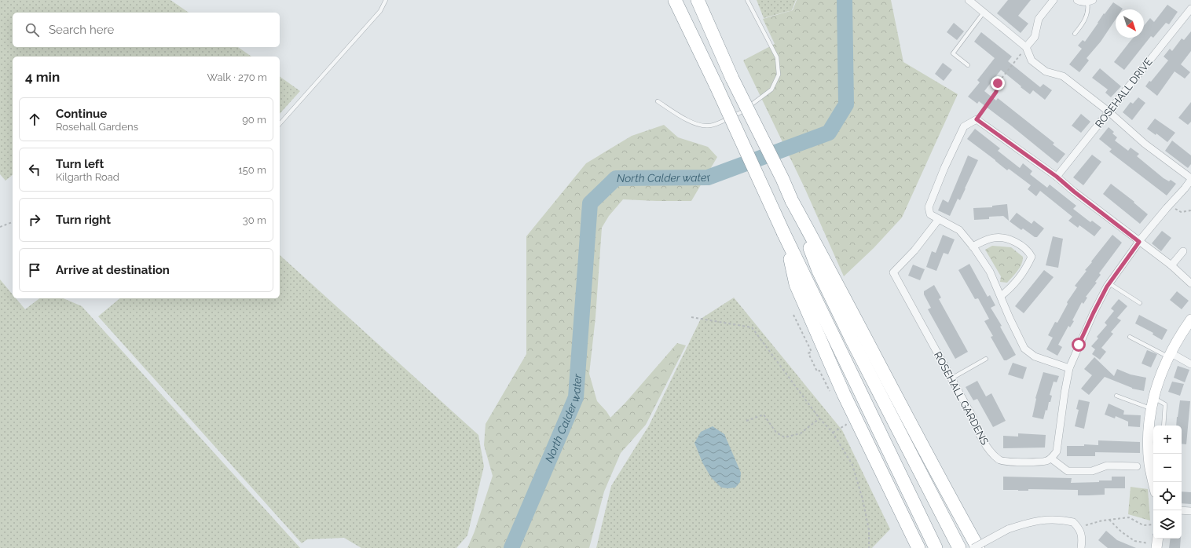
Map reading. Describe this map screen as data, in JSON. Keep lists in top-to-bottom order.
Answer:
{
  "streets": {
    "street": ["ROSEHALL DRIVE", "ROSEHALL GARDENS"]
  },
  "water": ["North Calder water"],
  "north": "bottom right",
  "page": {
    "search": "Search here",
    "heading": ["4 min", "Walk · 270 m"],
    "list": [
      ["Continue", "Rosehall Gardens", "90 m"],
      ["Turn left", "Kilgarth Road", "150 m"],
      ["Turn right", "30 m"],
      "Arrive at destination"
    ],
    "map_buttons": ["+", "−"]
  }
}
